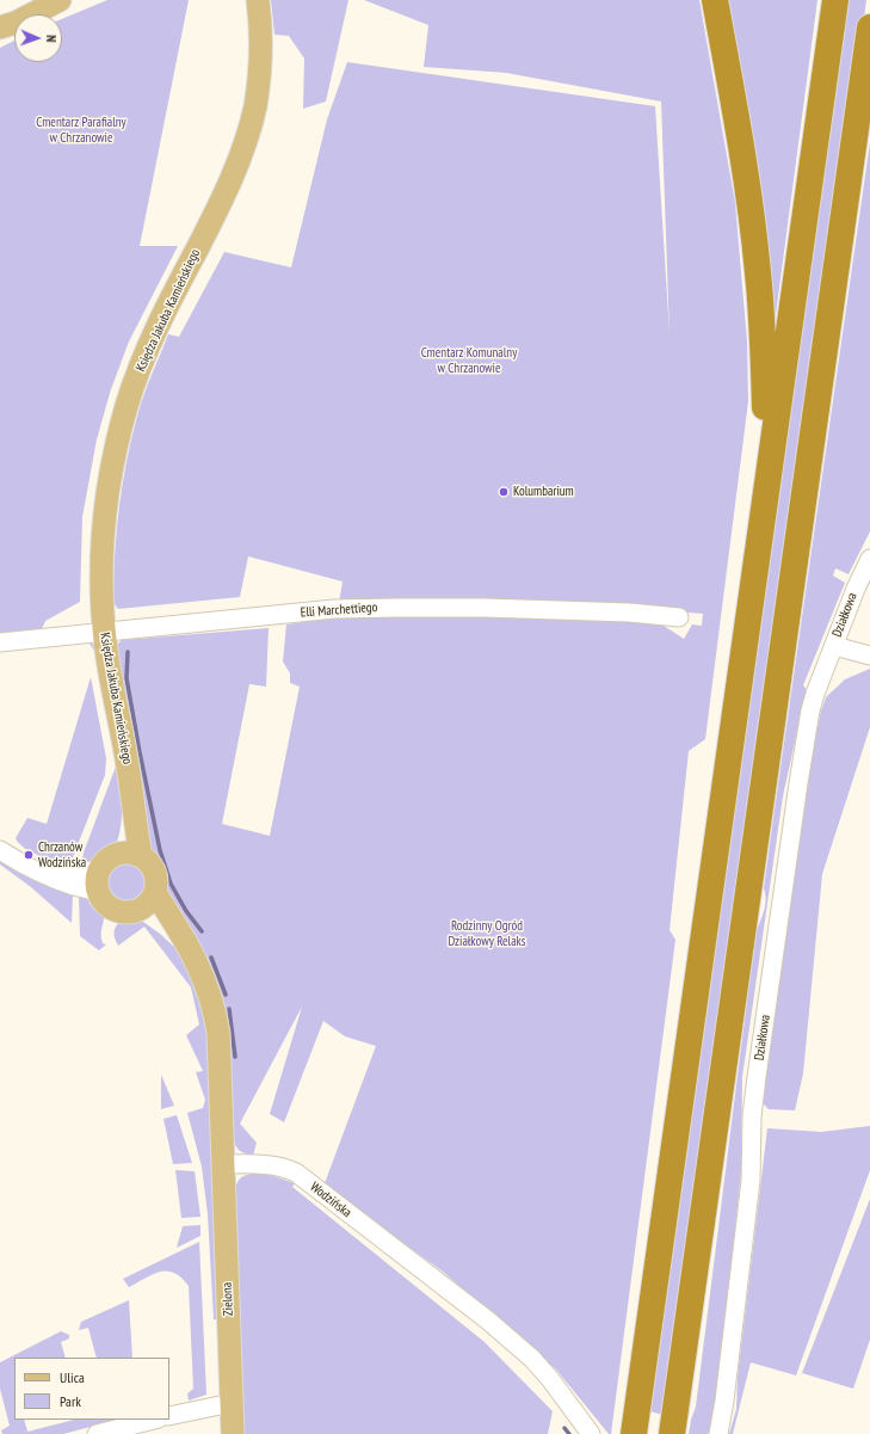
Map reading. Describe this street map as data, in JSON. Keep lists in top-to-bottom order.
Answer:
{
  "streets": {
    "main road": ["Księdza Jakuba Kamieńskiego", "Zielona"],
    "street": ["Elli Marchettiego", "Działkowa", "Wodzińska"]
  },
  "crossings": [
    ["Księdza Jakuba Kamieńskiego", "Elli Marchettiego"],
    ["Wodzińska", "Zielona"]
  ],
  "parks": ["Cmentarz Parafialny w Chrzanowie", "Cmentarz Komunalny w Chrzanowie", "Rodzinny Ogród Działkowy Relaks"],
  "places": ["Kolumbarium", "Chrzanów Wodzińska"],
  "legend": ["Ulica", "Park"],
  "north": "right"
}
